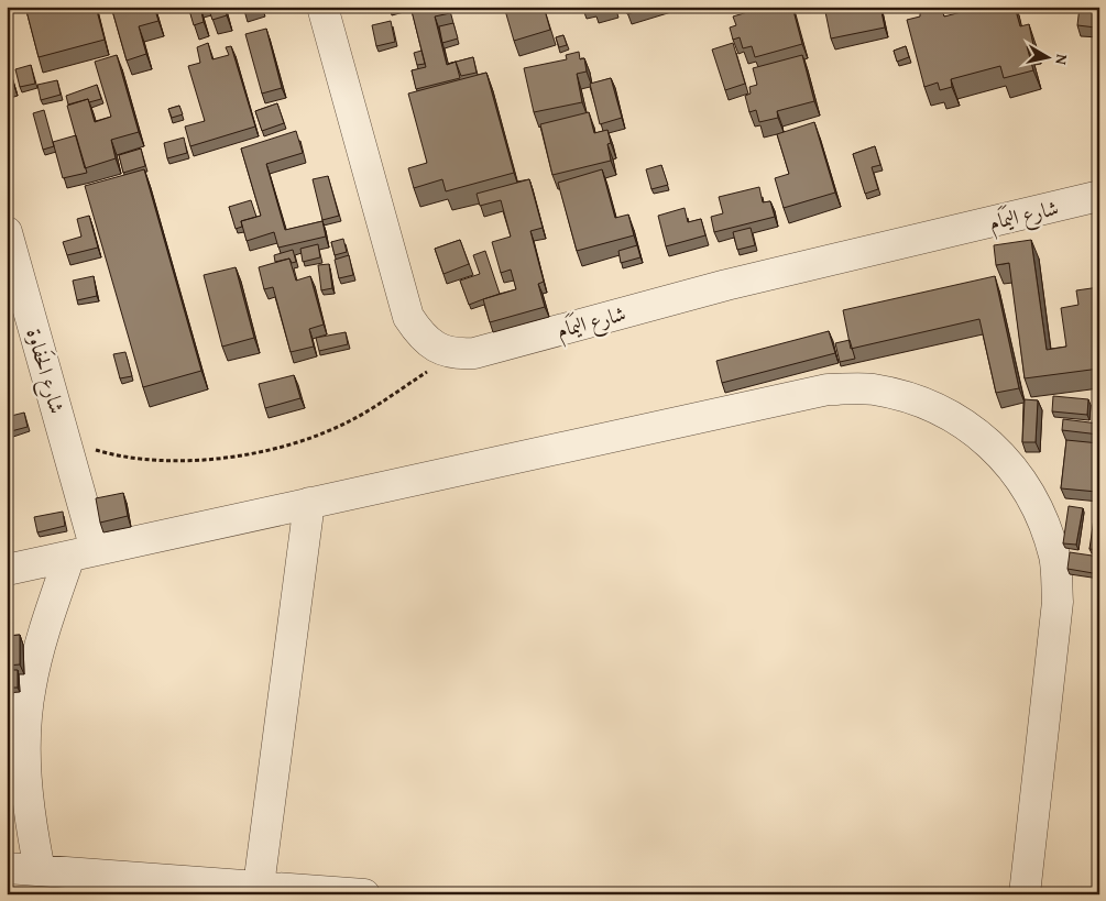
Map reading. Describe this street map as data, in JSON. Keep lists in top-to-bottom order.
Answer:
{
  "streets": {
    "street": ["شارع اليَمَام", "شارع الحَفاوة"]
  },
  "north": "right"
}
